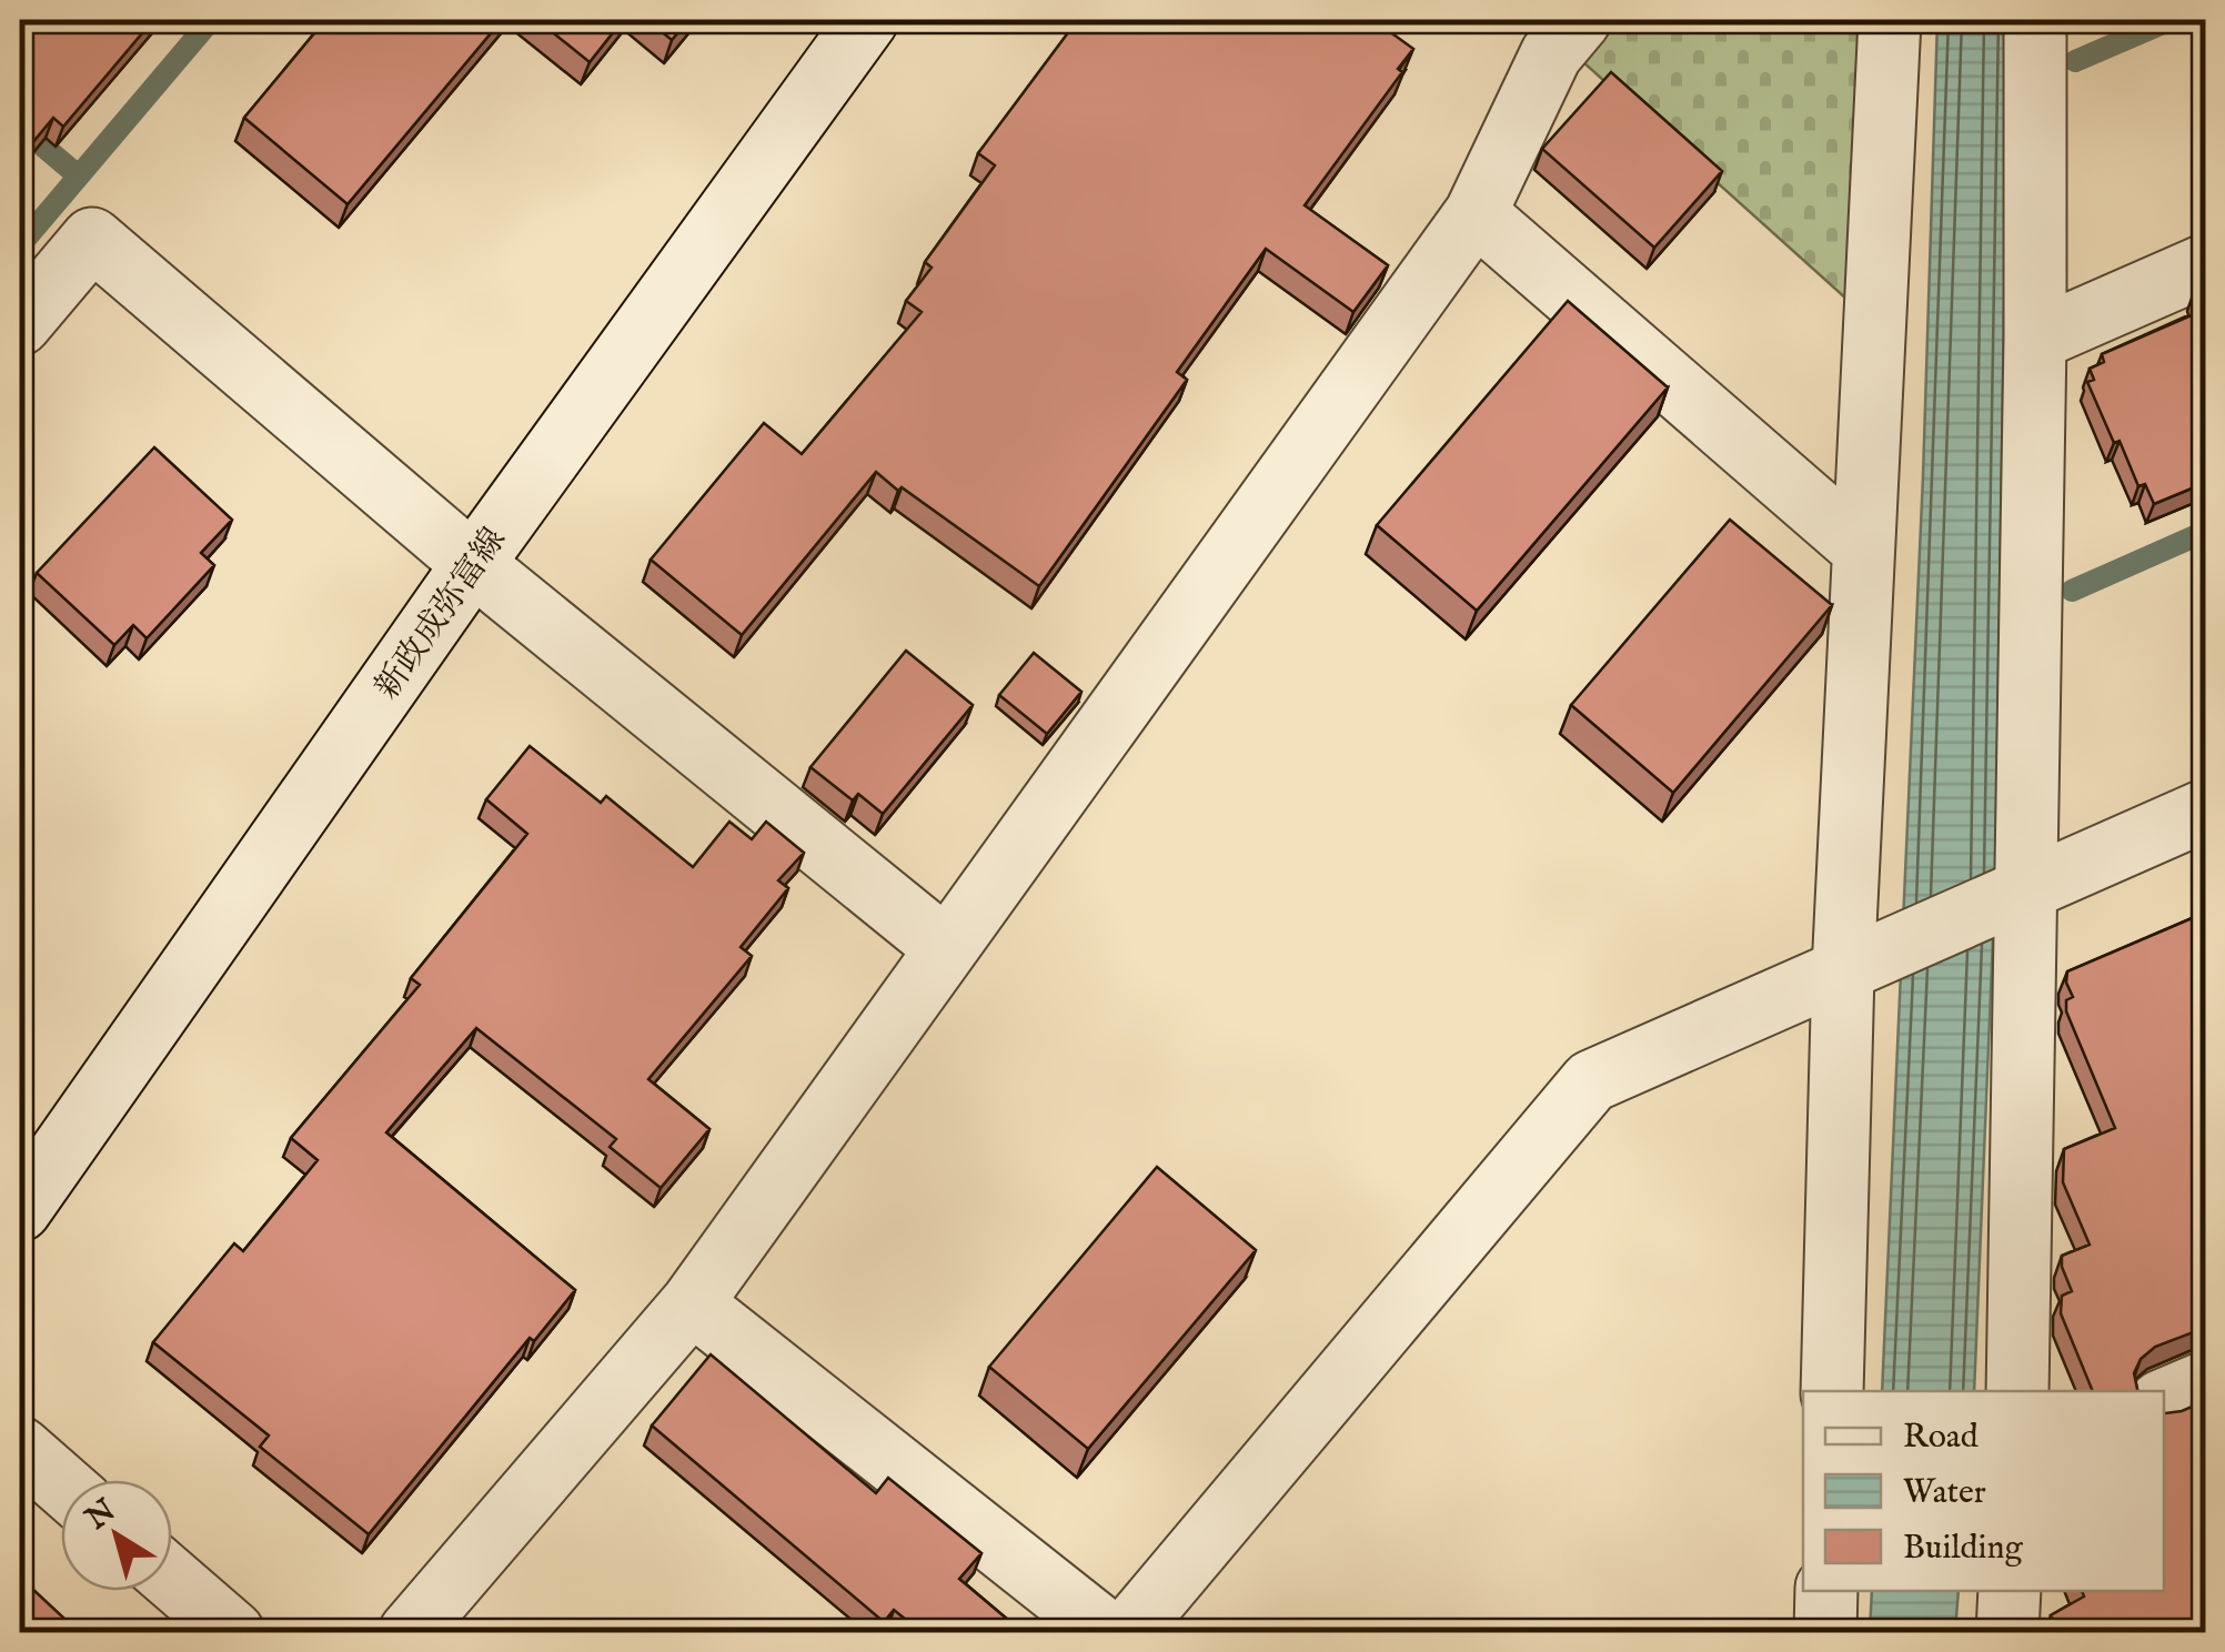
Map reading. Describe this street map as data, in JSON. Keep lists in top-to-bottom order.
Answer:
{
  "streets": {
    "street": ["新政成弥富線"]
  },
  "legend": ["Road", "Water", "Building"],
  "north": "top left"
}
